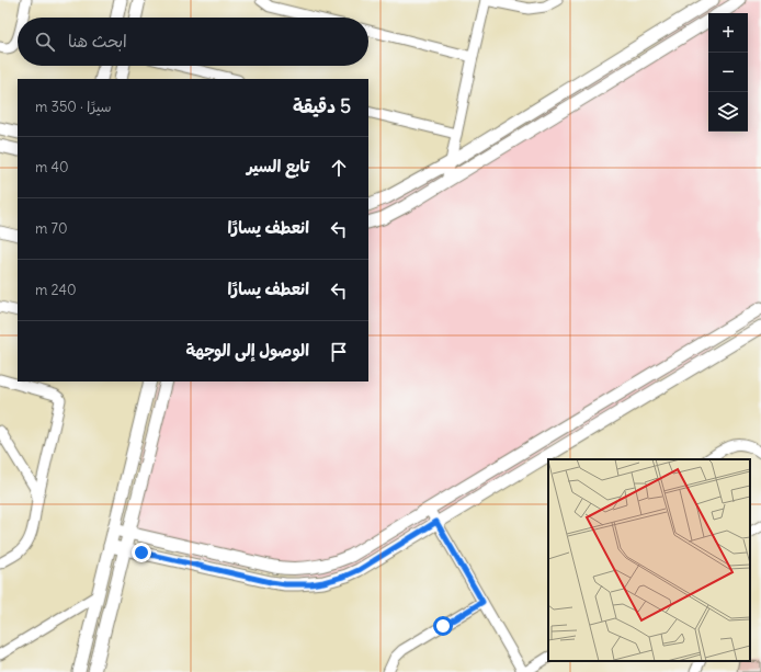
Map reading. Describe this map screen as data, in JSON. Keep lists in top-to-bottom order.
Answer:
{
  "page": {
    "map_buttons": ["+", "−"],
    "search": "ابحث هنا",
    "heading": ["5 دقيقة", "سيرًا · 350 m"],
    "list": [
      ["تابع السير", "40 m"],
      ["انعطف يسارًا", "70 m"],
      ["انعطف يسارًا", "240 m"],
      "الوصول إلى الوجهة"
    ]
  }
}
